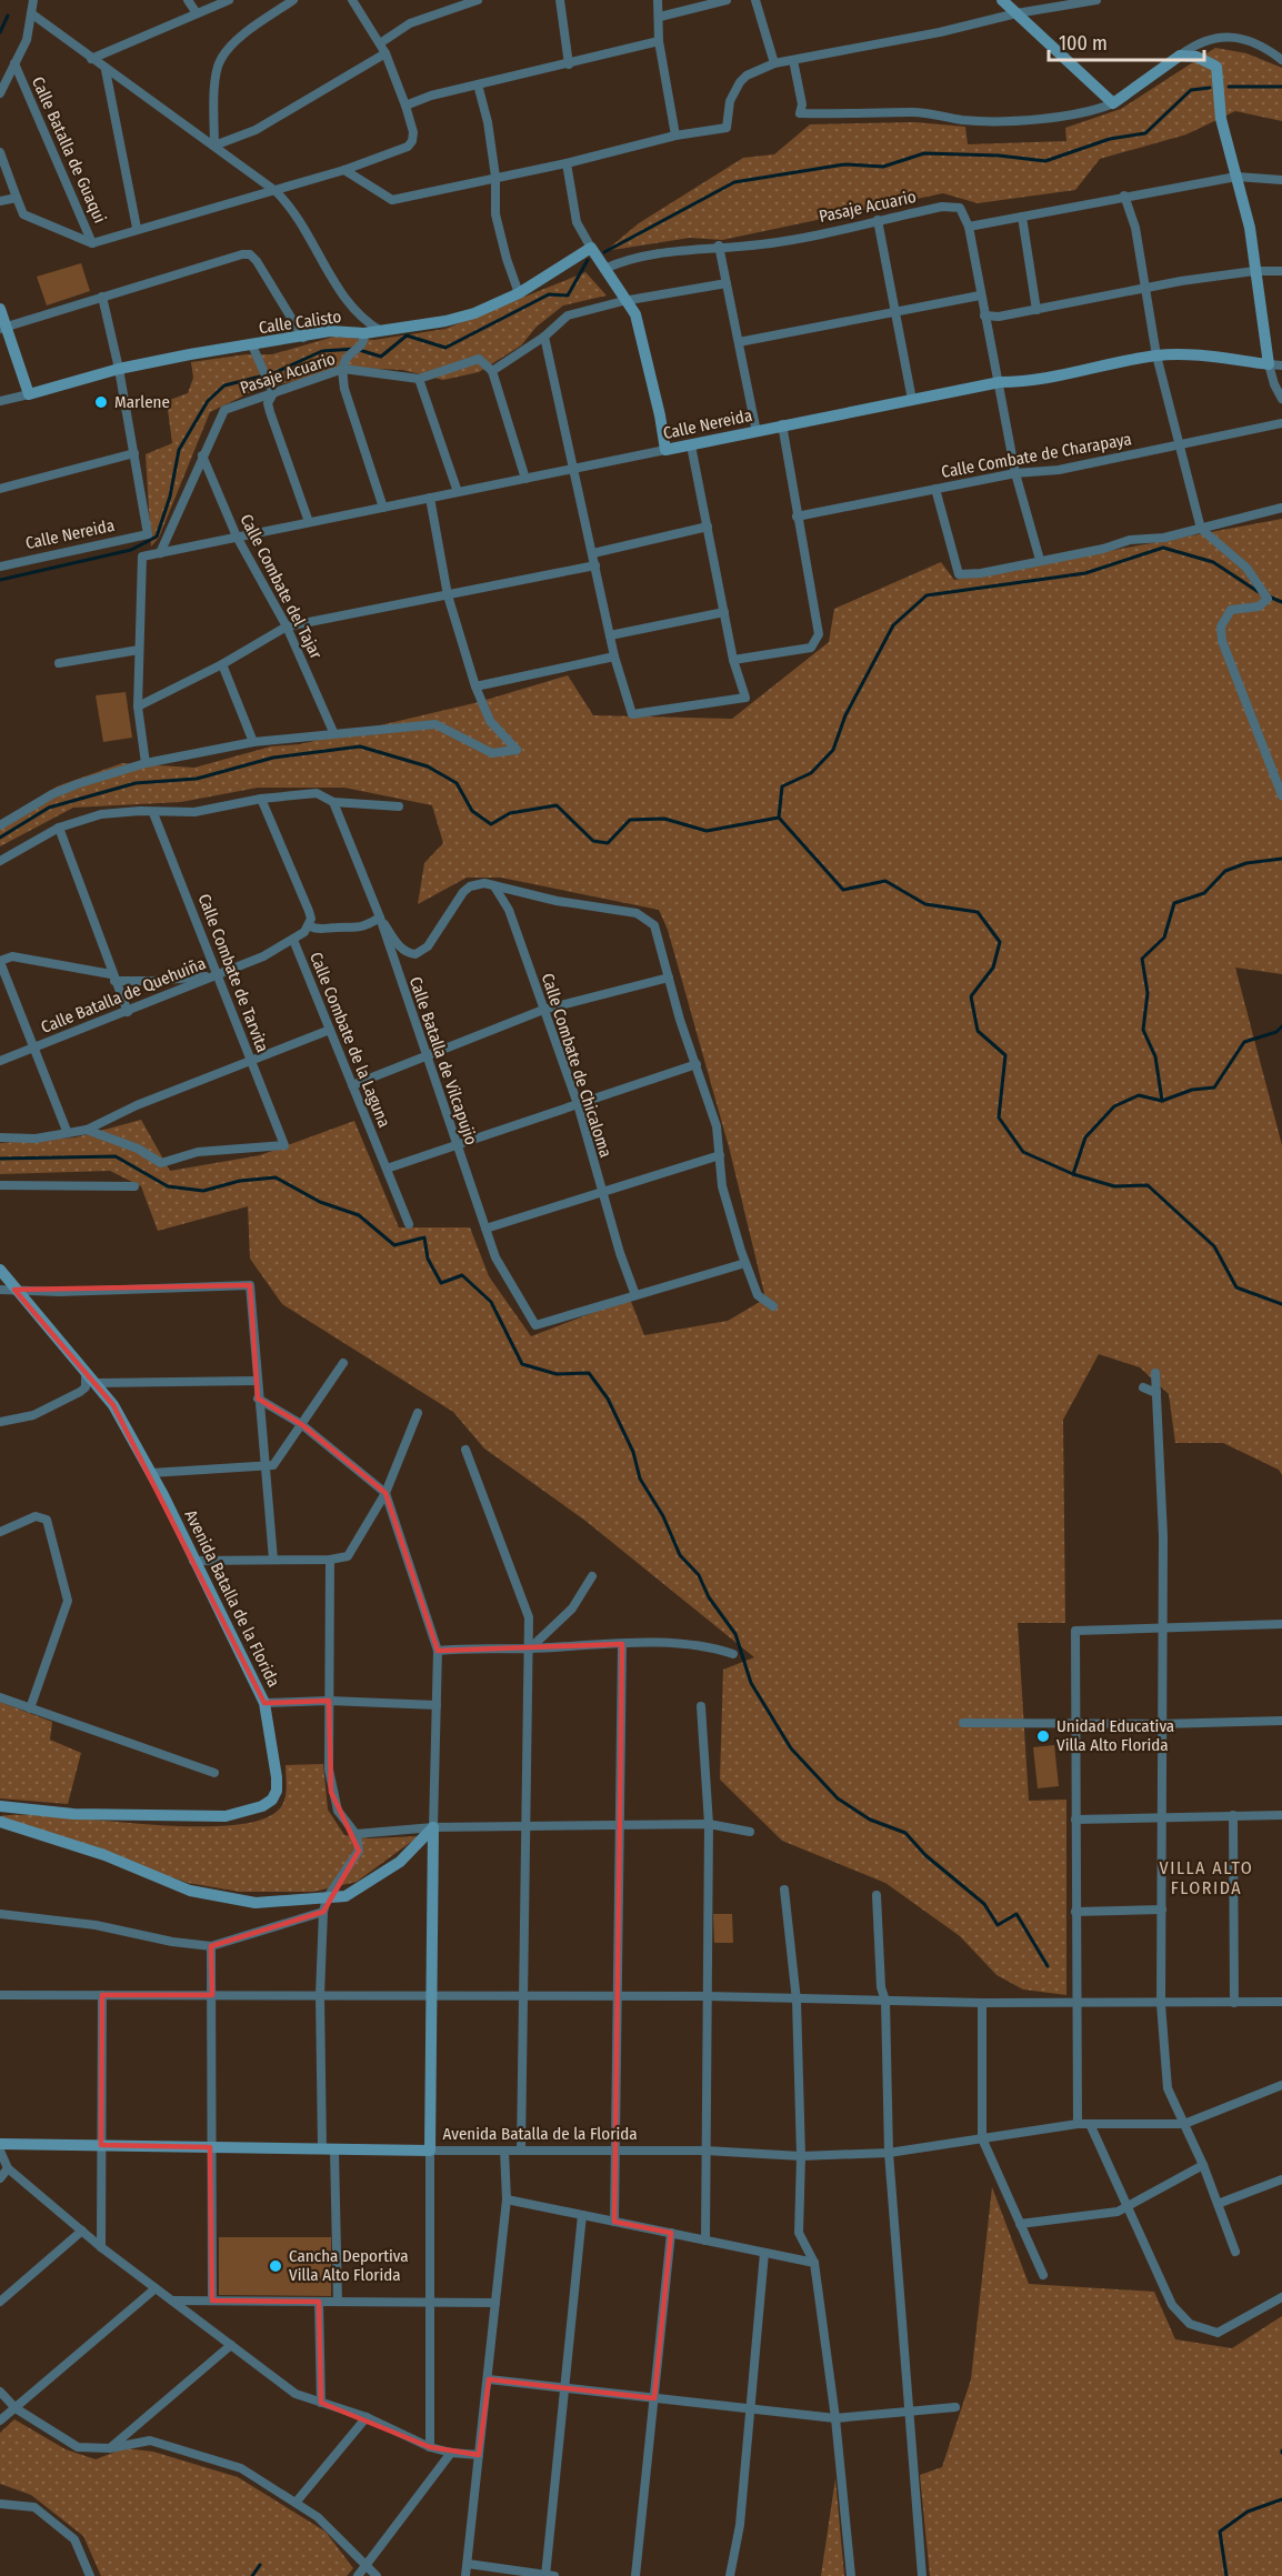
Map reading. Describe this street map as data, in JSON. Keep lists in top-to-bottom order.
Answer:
{
  "streets": {
    "street": [
      "Calle Batalla de Guaqui",
      "Pasaje Acuario",
      "Calle Calisto",
      "Calle Nereida",
      "Calle Combate de Charapaya",
      "Calle Combate del Tajar",
      "Calle Combate de Tarvita",
      "Calle Batalla de Quehuiña",
      "Calle Combate de la Laguna",
      "Calle Batalla de Vilcapujio",
      "Calle Combate de Chicaloma",
      "Avenida Batalla de la Florida"
    ]
  },
  "crossings": [
    ["Pasaje Acuario", "Calle Nereida"],
    ["Pasaje Acuario", "Calle Combate del Tajar"],
    ["Calle Nereida", "Calle Combate del Tajar"],
    ["Calle Combate de Tarvita", "Calle Batalla de Quehuiña"],
    ["Calle Batalla de Quehuiña", "Calle Combate de la Laguna"],
    ["Calle Batalla de Vilcapujio", "Calle Combate de Chicaloma"]
  ],
  "districts": ["VILLA ALTO FLORIDA"],
  "places": ["Marlene", "Unidad Educativa Villa Alto Florida", "Cancha Deportiva Villa Alto Florida"],
  "scale_bar": "100 m"
}
